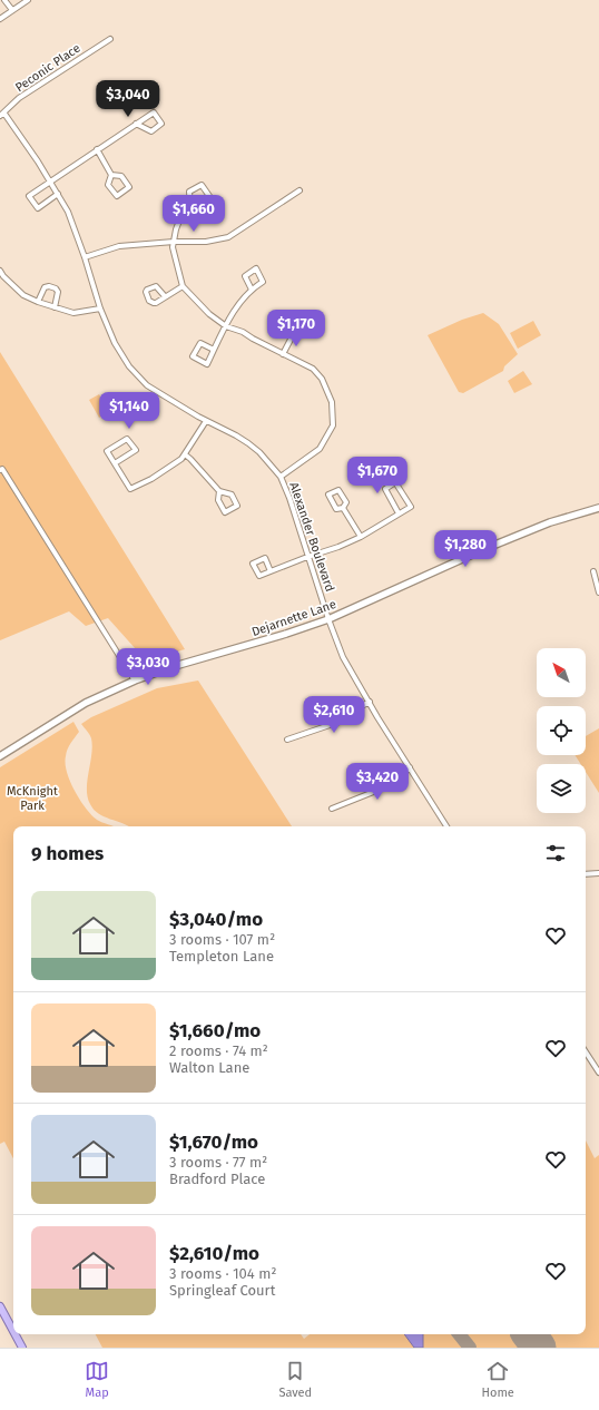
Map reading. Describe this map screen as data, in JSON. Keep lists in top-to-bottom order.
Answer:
{
  "streets": {
    "main road": ["Dejarnette Lane"],
    "street": ["Peconic Place", "Alexander Boulevard"]
  },
  "crossings": [
    ["Peconic Place", "Alexander Boulevard"],
    ["Alexander Boulevard", "Dejarnette Lane"]
  ],
  "parks": ["McKnight Park"],
  "north": "top left",
  "page": {
    "price": [
      "$3,040",
      "$1,660",
      "$1,170",
      "$1,140",
      "$1,670",
      "$1,280",
      "$3,030",
      "$2,610",
      "$3,420"
    ],
    "heading": "9 homes",
    "list": [
      {
        "name": "$3,040/mo",
        "note": "3 rooms · 107 m² · Templeton Lane"
      },
      {
        "name": "$1,660/mo",
        "note": "2 rooms · 74 m² · Walton Lane"
      },
      {
        "name": "$1,670/mo",
        "note": "3 rooms · 77 m² · Bradford Place"
      },
      {
        "name": "$2,610/mo",
        "note": "3 rooms · 104 m² · Springleaf Court"
      }
    ],
    "tabs": ["Map", "Saved", "Home"]
  }
}
